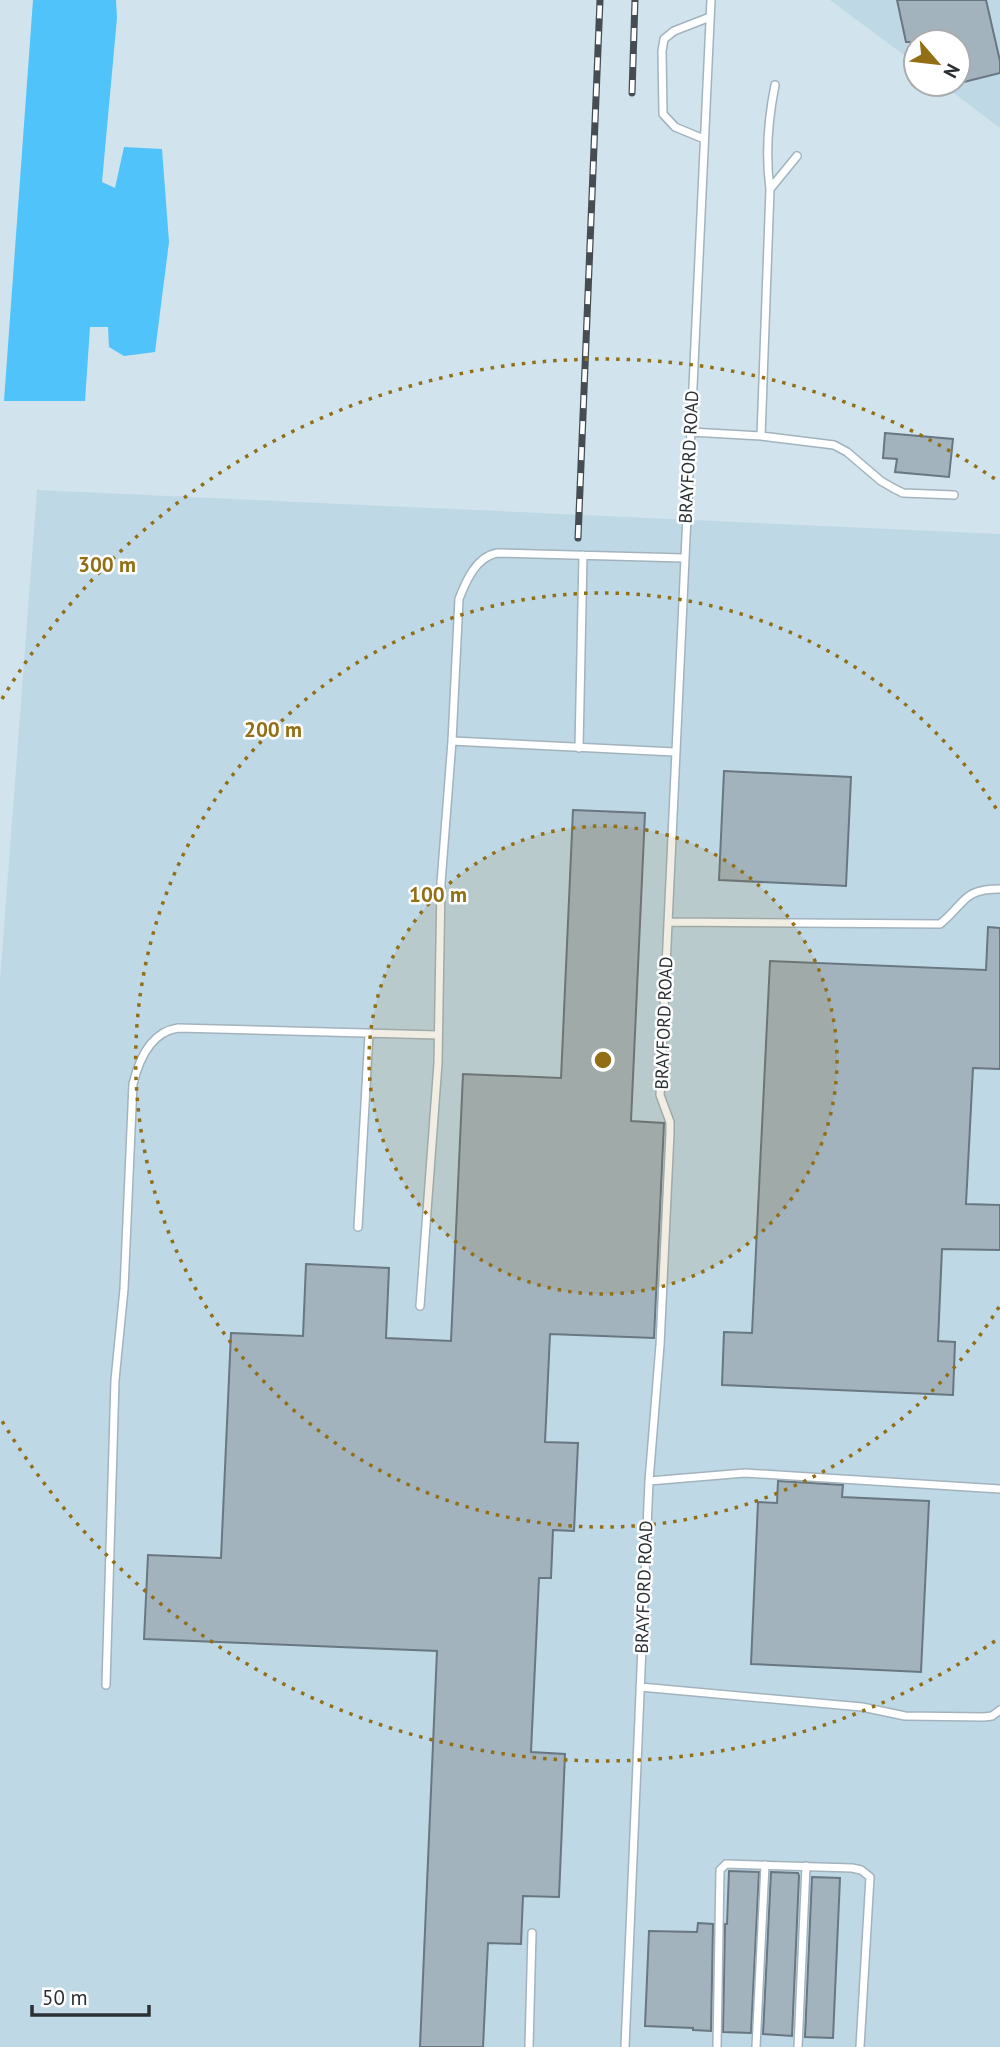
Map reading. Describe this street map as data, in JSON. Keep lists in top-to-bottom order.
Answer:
{
  "streets": {
    "lane": ["BRAYFORD ROAD"]
  },
  "scale_bar": "50 m",
  "north": "bottom right",
  "rings": ["300 m", "200 m", "100 m"]
}
